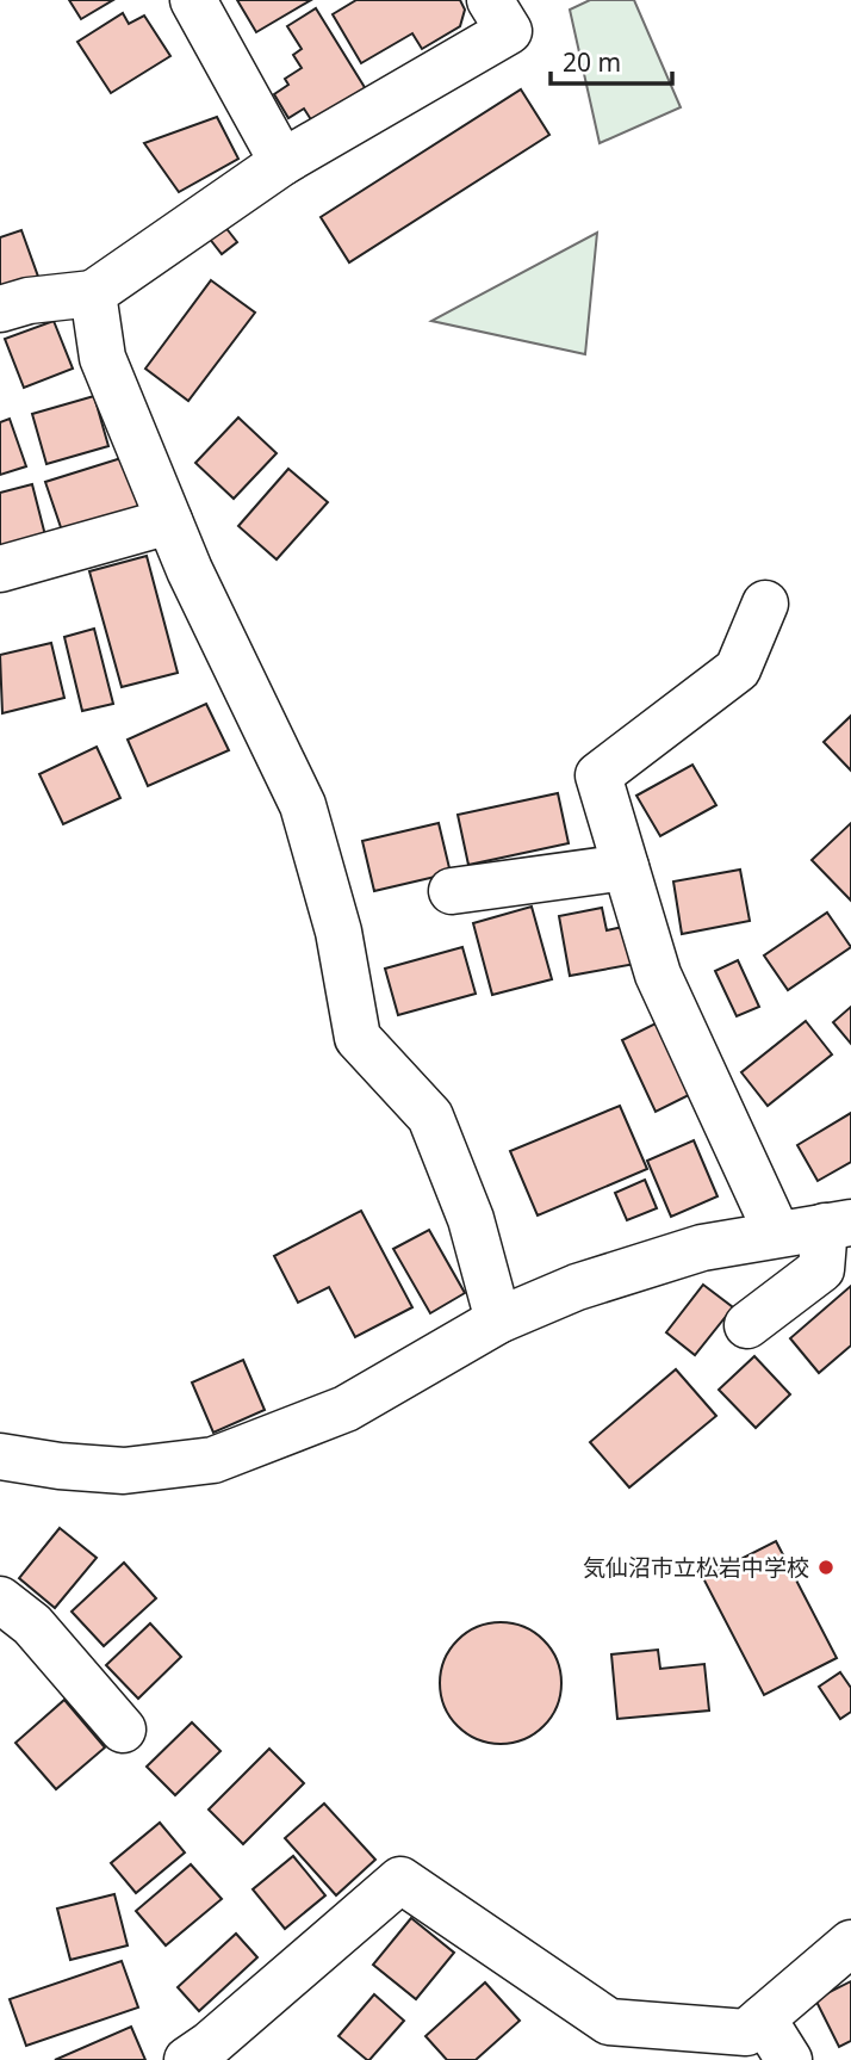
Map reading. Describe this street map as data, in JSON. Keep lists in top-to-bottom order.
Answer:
{
  "places": ["気仙沼市立松岩中学校"],
  "scale_bar": "20 m"
}
